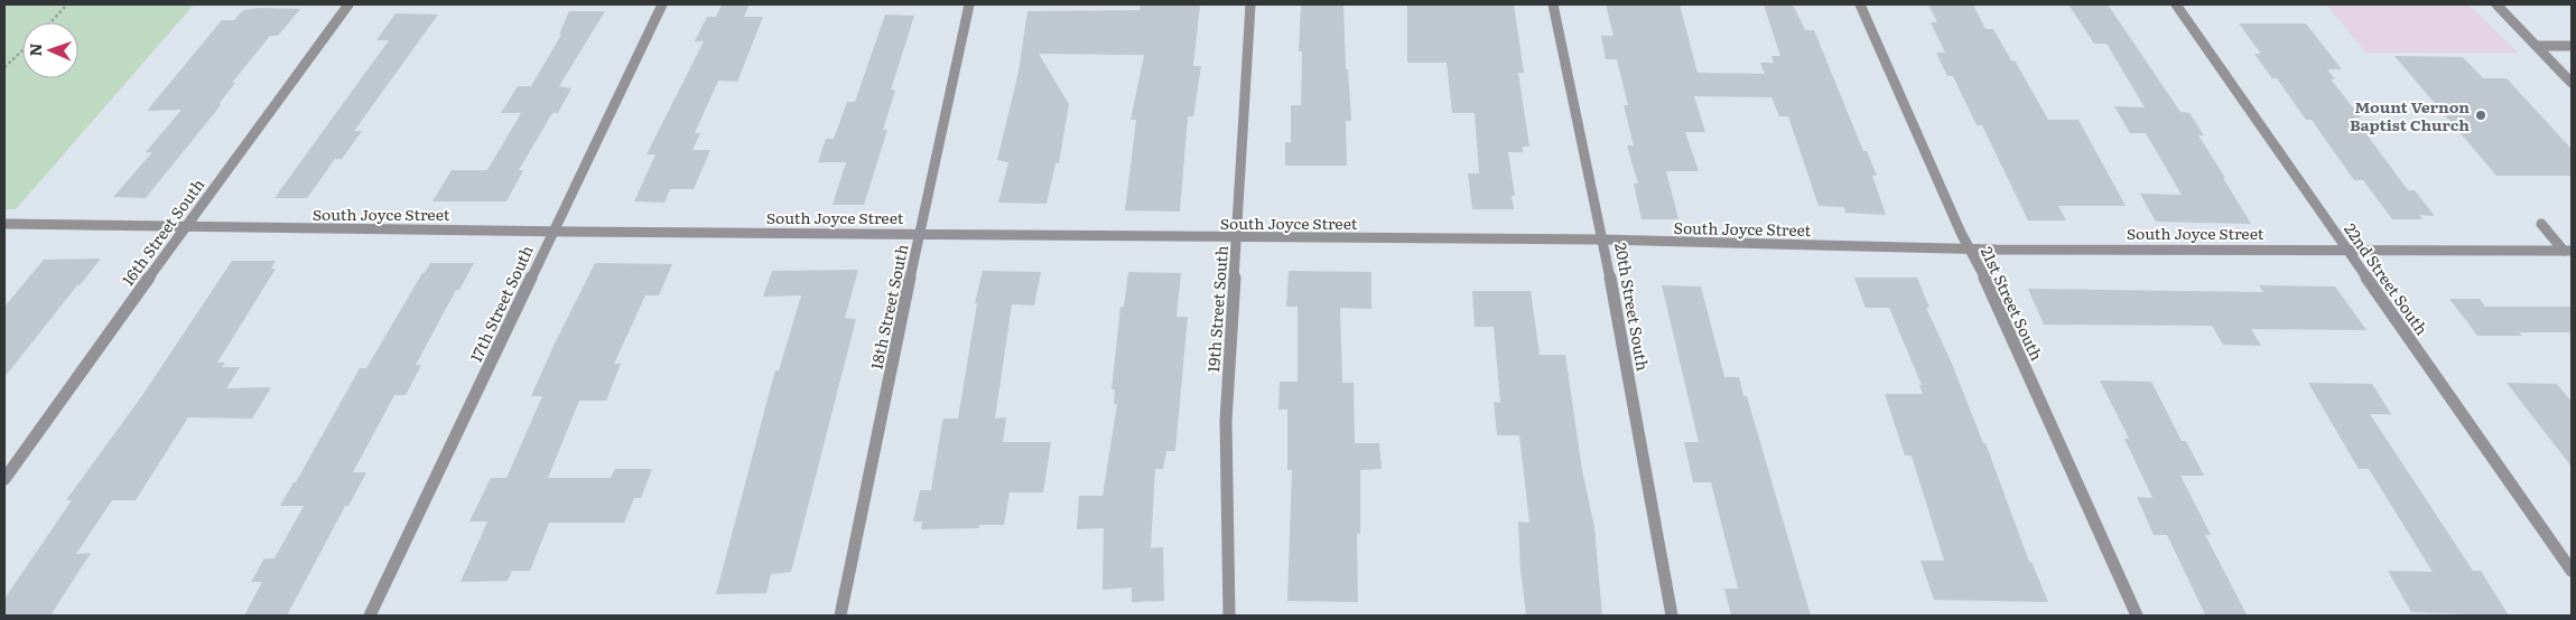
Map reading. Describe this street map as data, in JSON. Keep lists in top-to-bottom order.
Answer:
{
  "streets": {
    "street": [
      "South Joyce Street",
      "16th Street South",
      "22nd Street South",
      "17th Street South",
      "21st Street South",
      "18th Street South",
      "20th Street South",
      "19th Street South"
    ]
  },
  "crossings": [
    ["South Joyce Street", "16th Street South"],
    ["South Joyce Street", "22nd Street South"],
    ["South Joyce Street", "17th Street South"],
    ["South Joyce Street", "21st Street South"],
    ["South Joyce Street", "18th Street South"],
    ["South Joyce Street", "20th Street South"],
    ["South Joyce Street", "19th Street South"]
  ],
  "places": ["Mount Vernon Baptist Church"],
  "north": "left"
}
